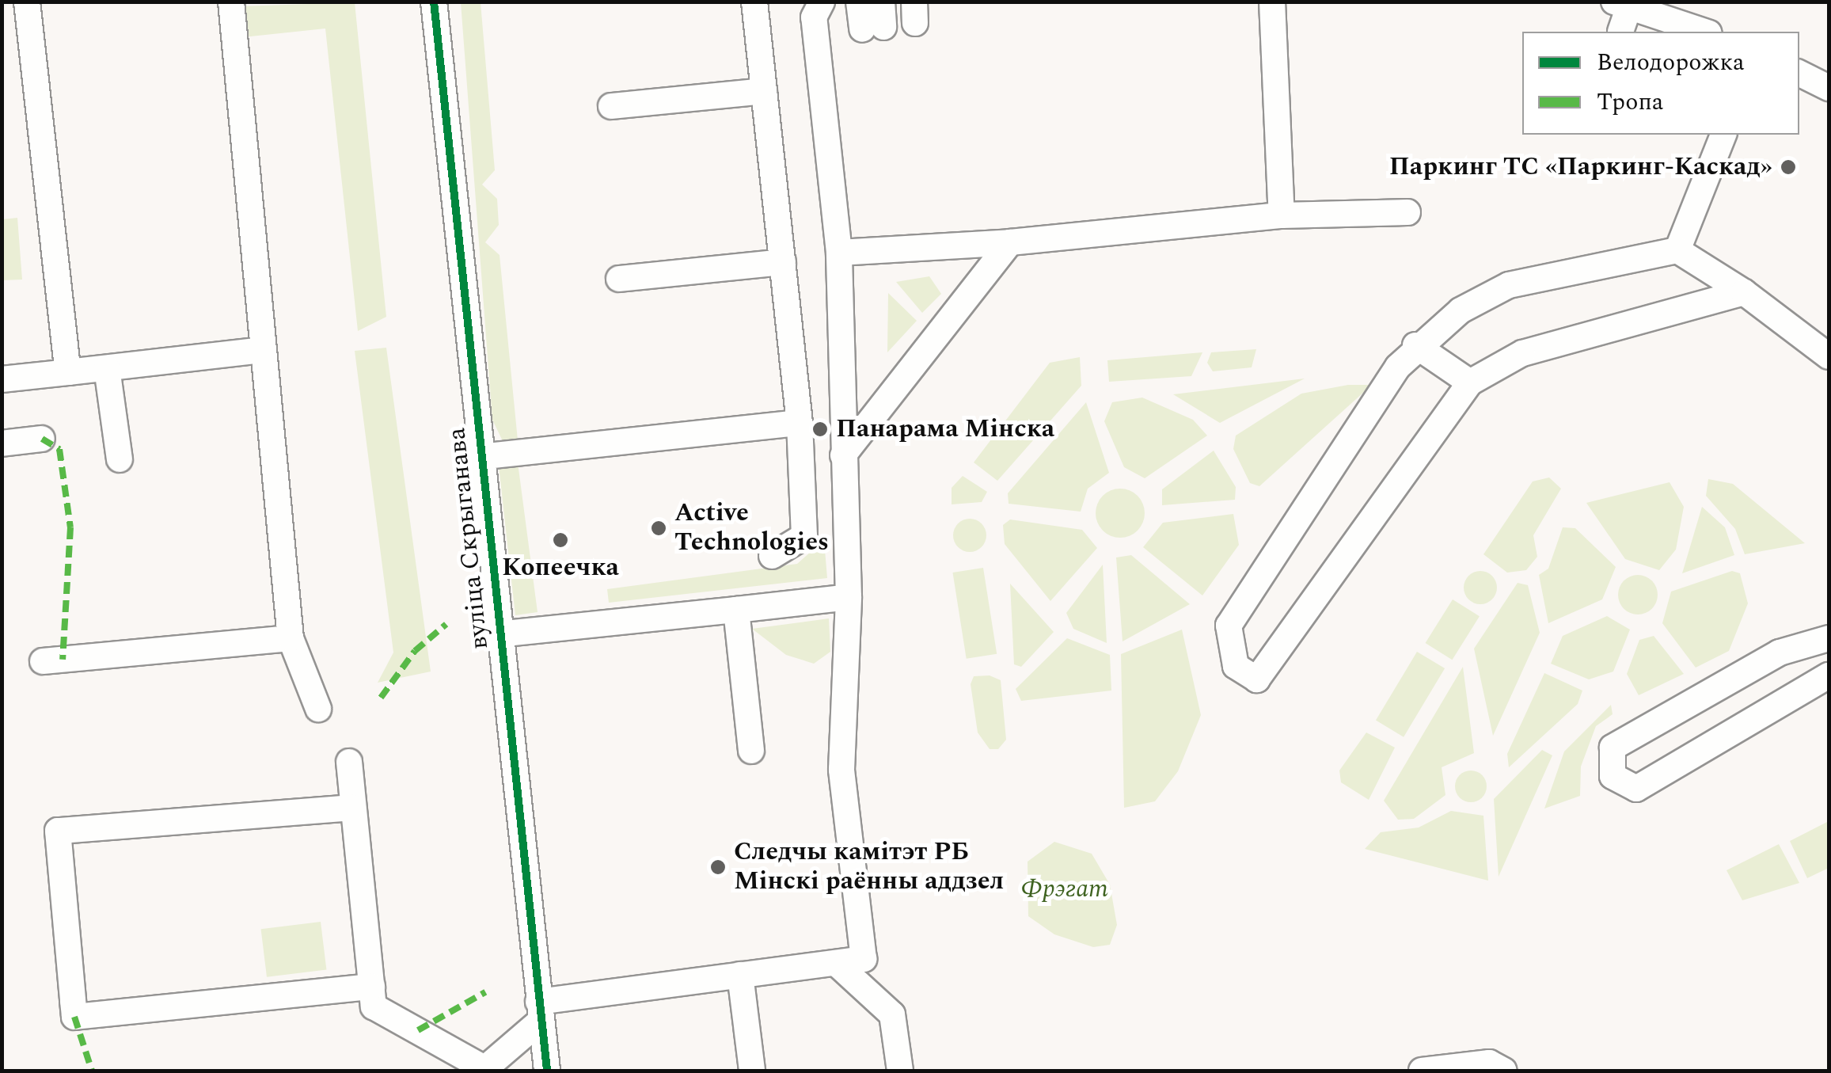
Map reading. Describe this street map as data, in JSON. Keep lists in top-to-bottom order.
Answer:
{
  "streets": {
    "street": ["вуліца Скрыганава"]
  },
  "parks": ["Фрэгат"],
  "places": [
    "Паркинг ТС «Паркинг-Каскад»",
    "Панарама Мінска",
    "Active Technologies",
    "Копеечка",
    "Следчы камітэт РБ Мінскі раённы аддзел"
  ],
  "legend": ["Велодорожка", "Тропа"]
}
